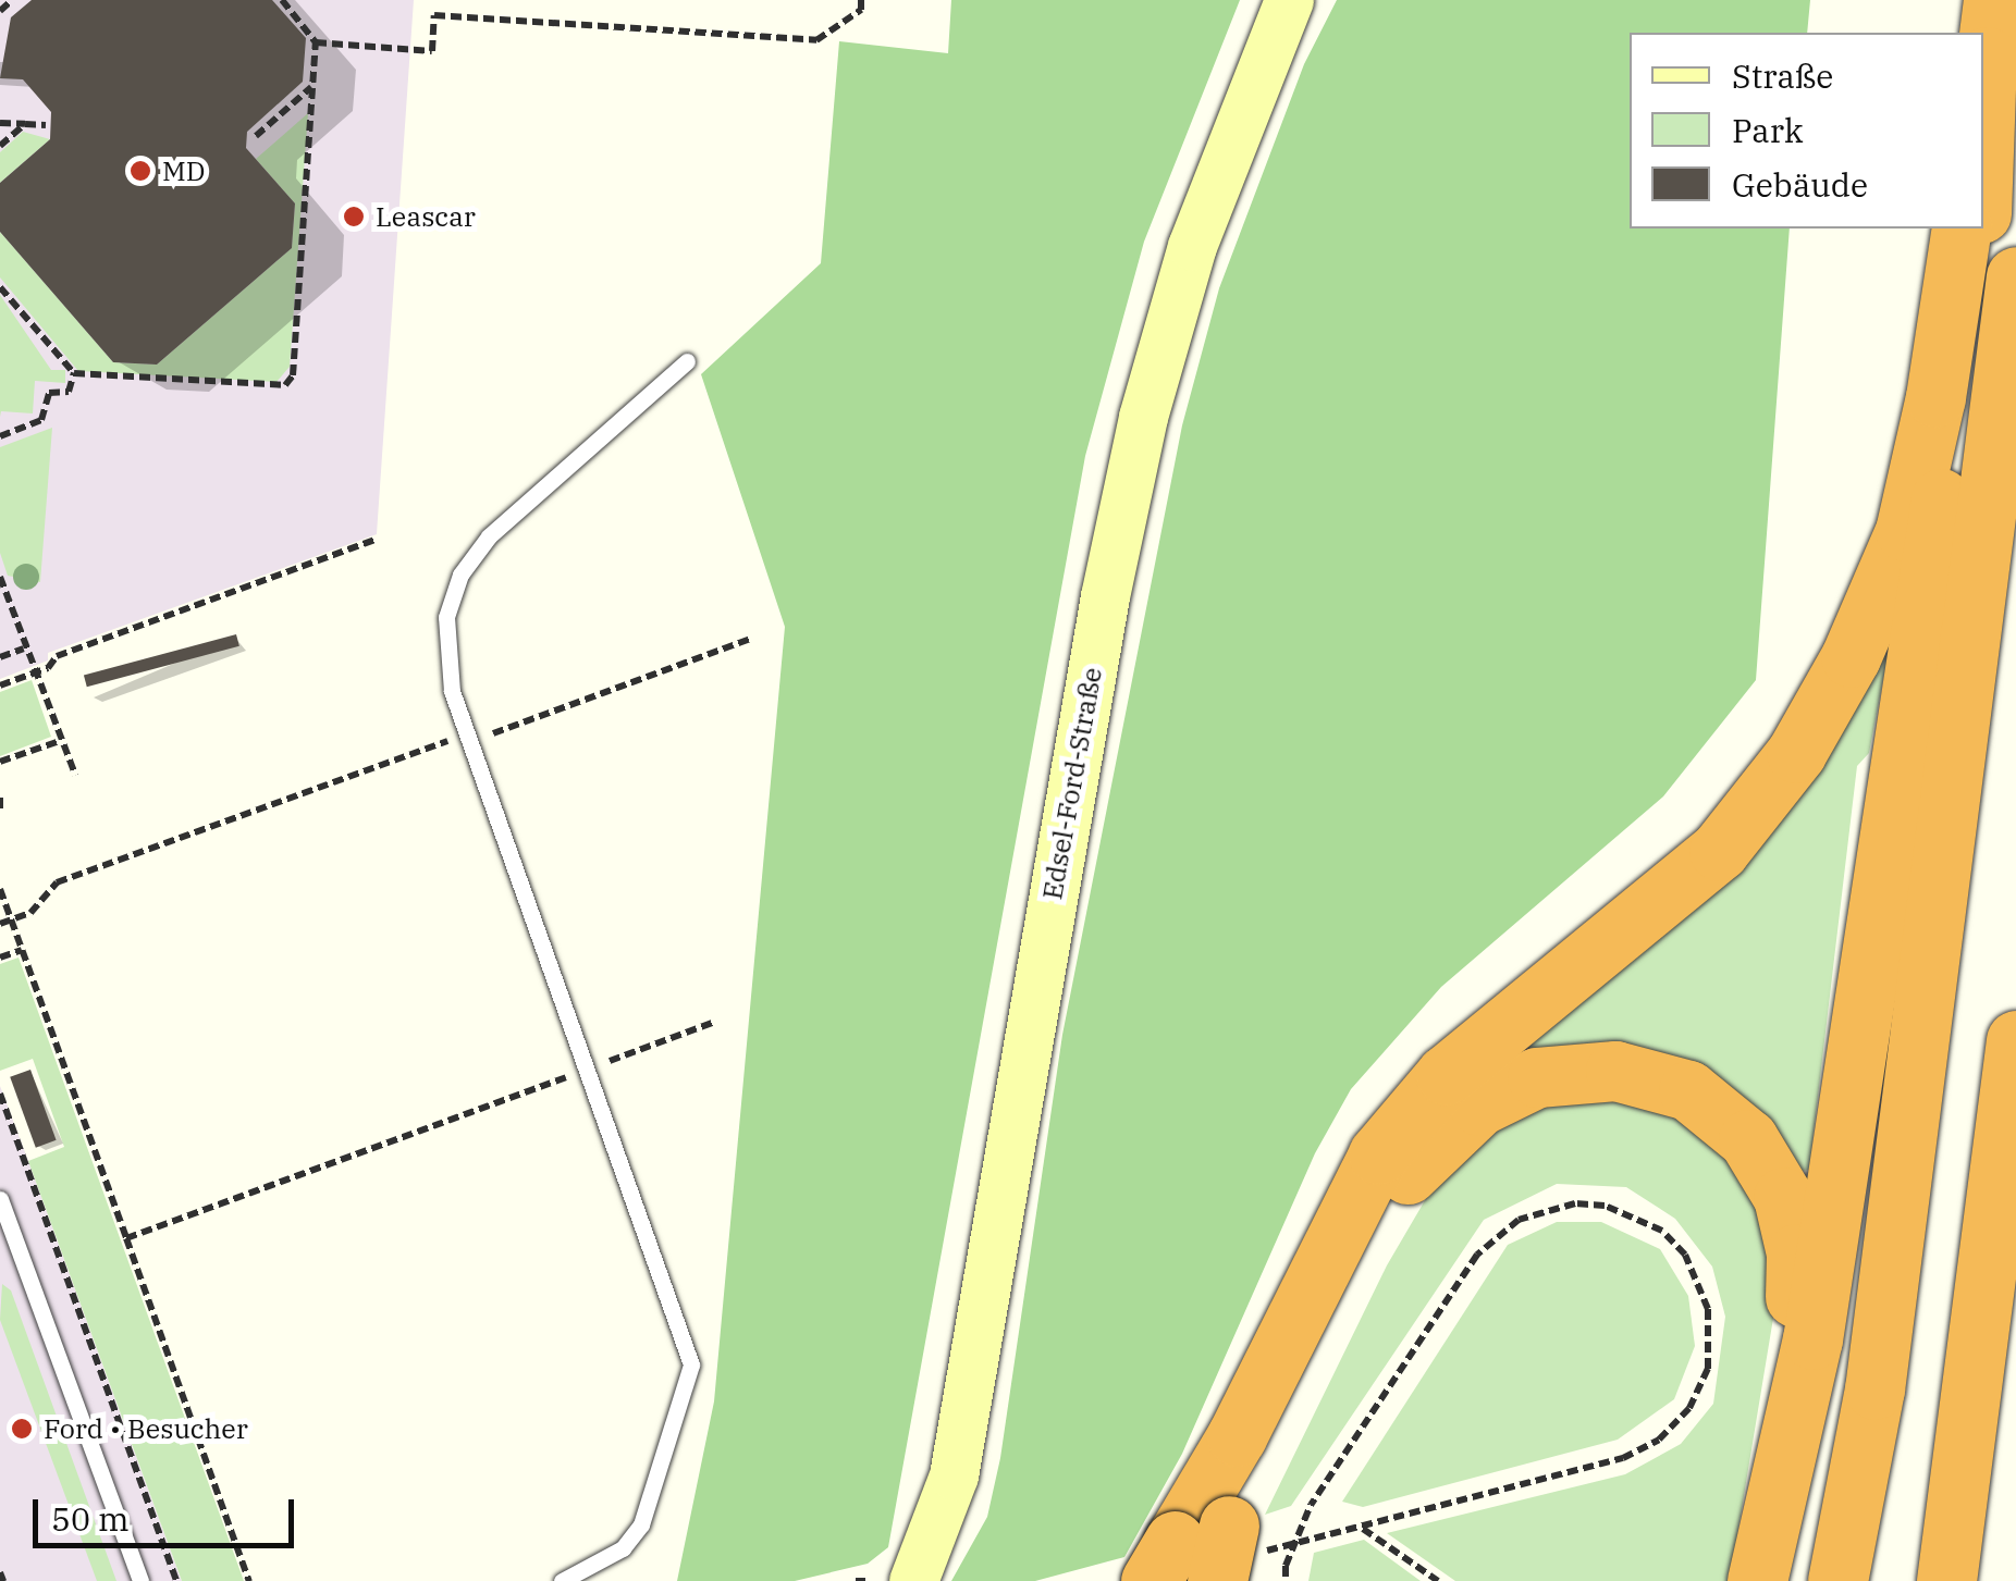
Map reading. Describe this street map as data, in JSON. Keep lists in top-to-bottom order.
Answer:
{
  "streets": {
    "street": ["Edsel-Ford-Straße"]
  },
  "places": ["MD", "Leascar", "Ford • Besucher"],
  "legend": ["Straße", "Park", "Gebäude"],
  "scale_bar": "50 m"
}
